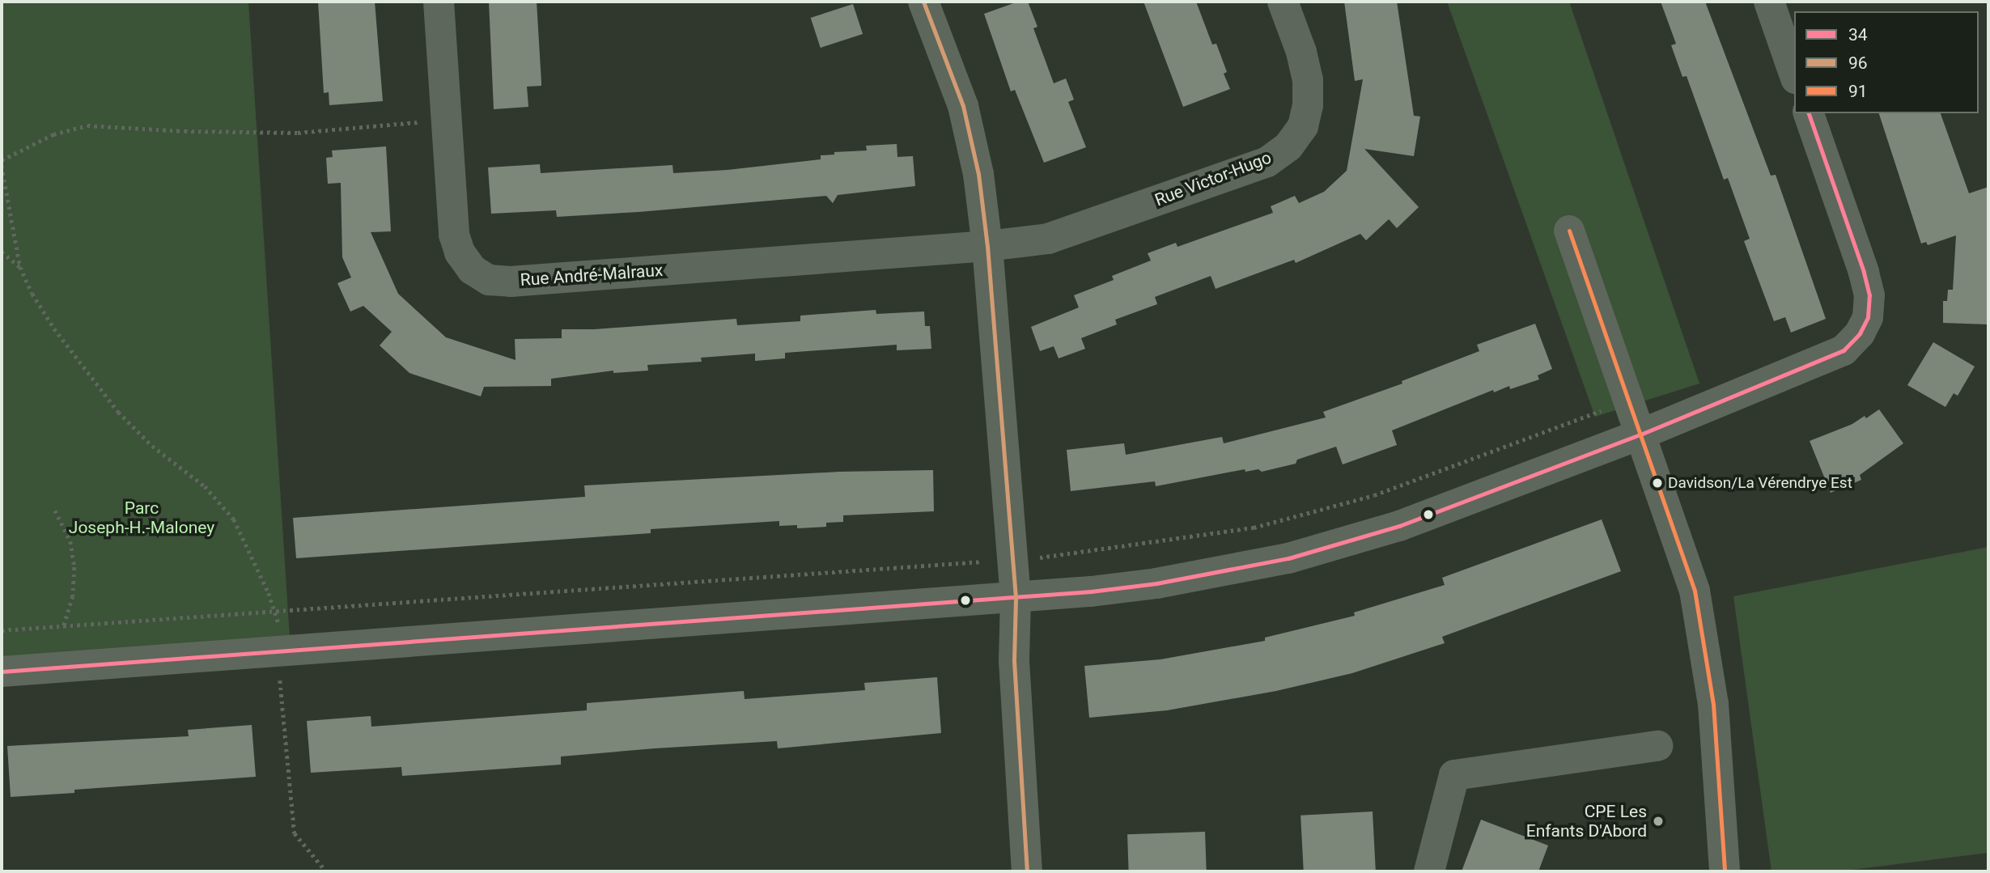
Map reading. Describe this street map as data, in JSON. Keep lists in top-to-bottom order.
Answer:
{
  "streets": {
    "street": ["Rue Victor-Hugo", "Rue André-Malraux"]
  },
  "crossings": [
    ["Rue Victor-Hugo", "Rue André-Malraux"]
  ],
  "parks": ["Parc Joseph-H.-Maloney"],
  "places": ["Davidson/La Vérendrye Est", "CPE Les Enfants D'Abord"],
  "lines": ["transit line 96", "transit line 34", "transit line 91"],
  "legend": ["34", "96", "91"]
}
